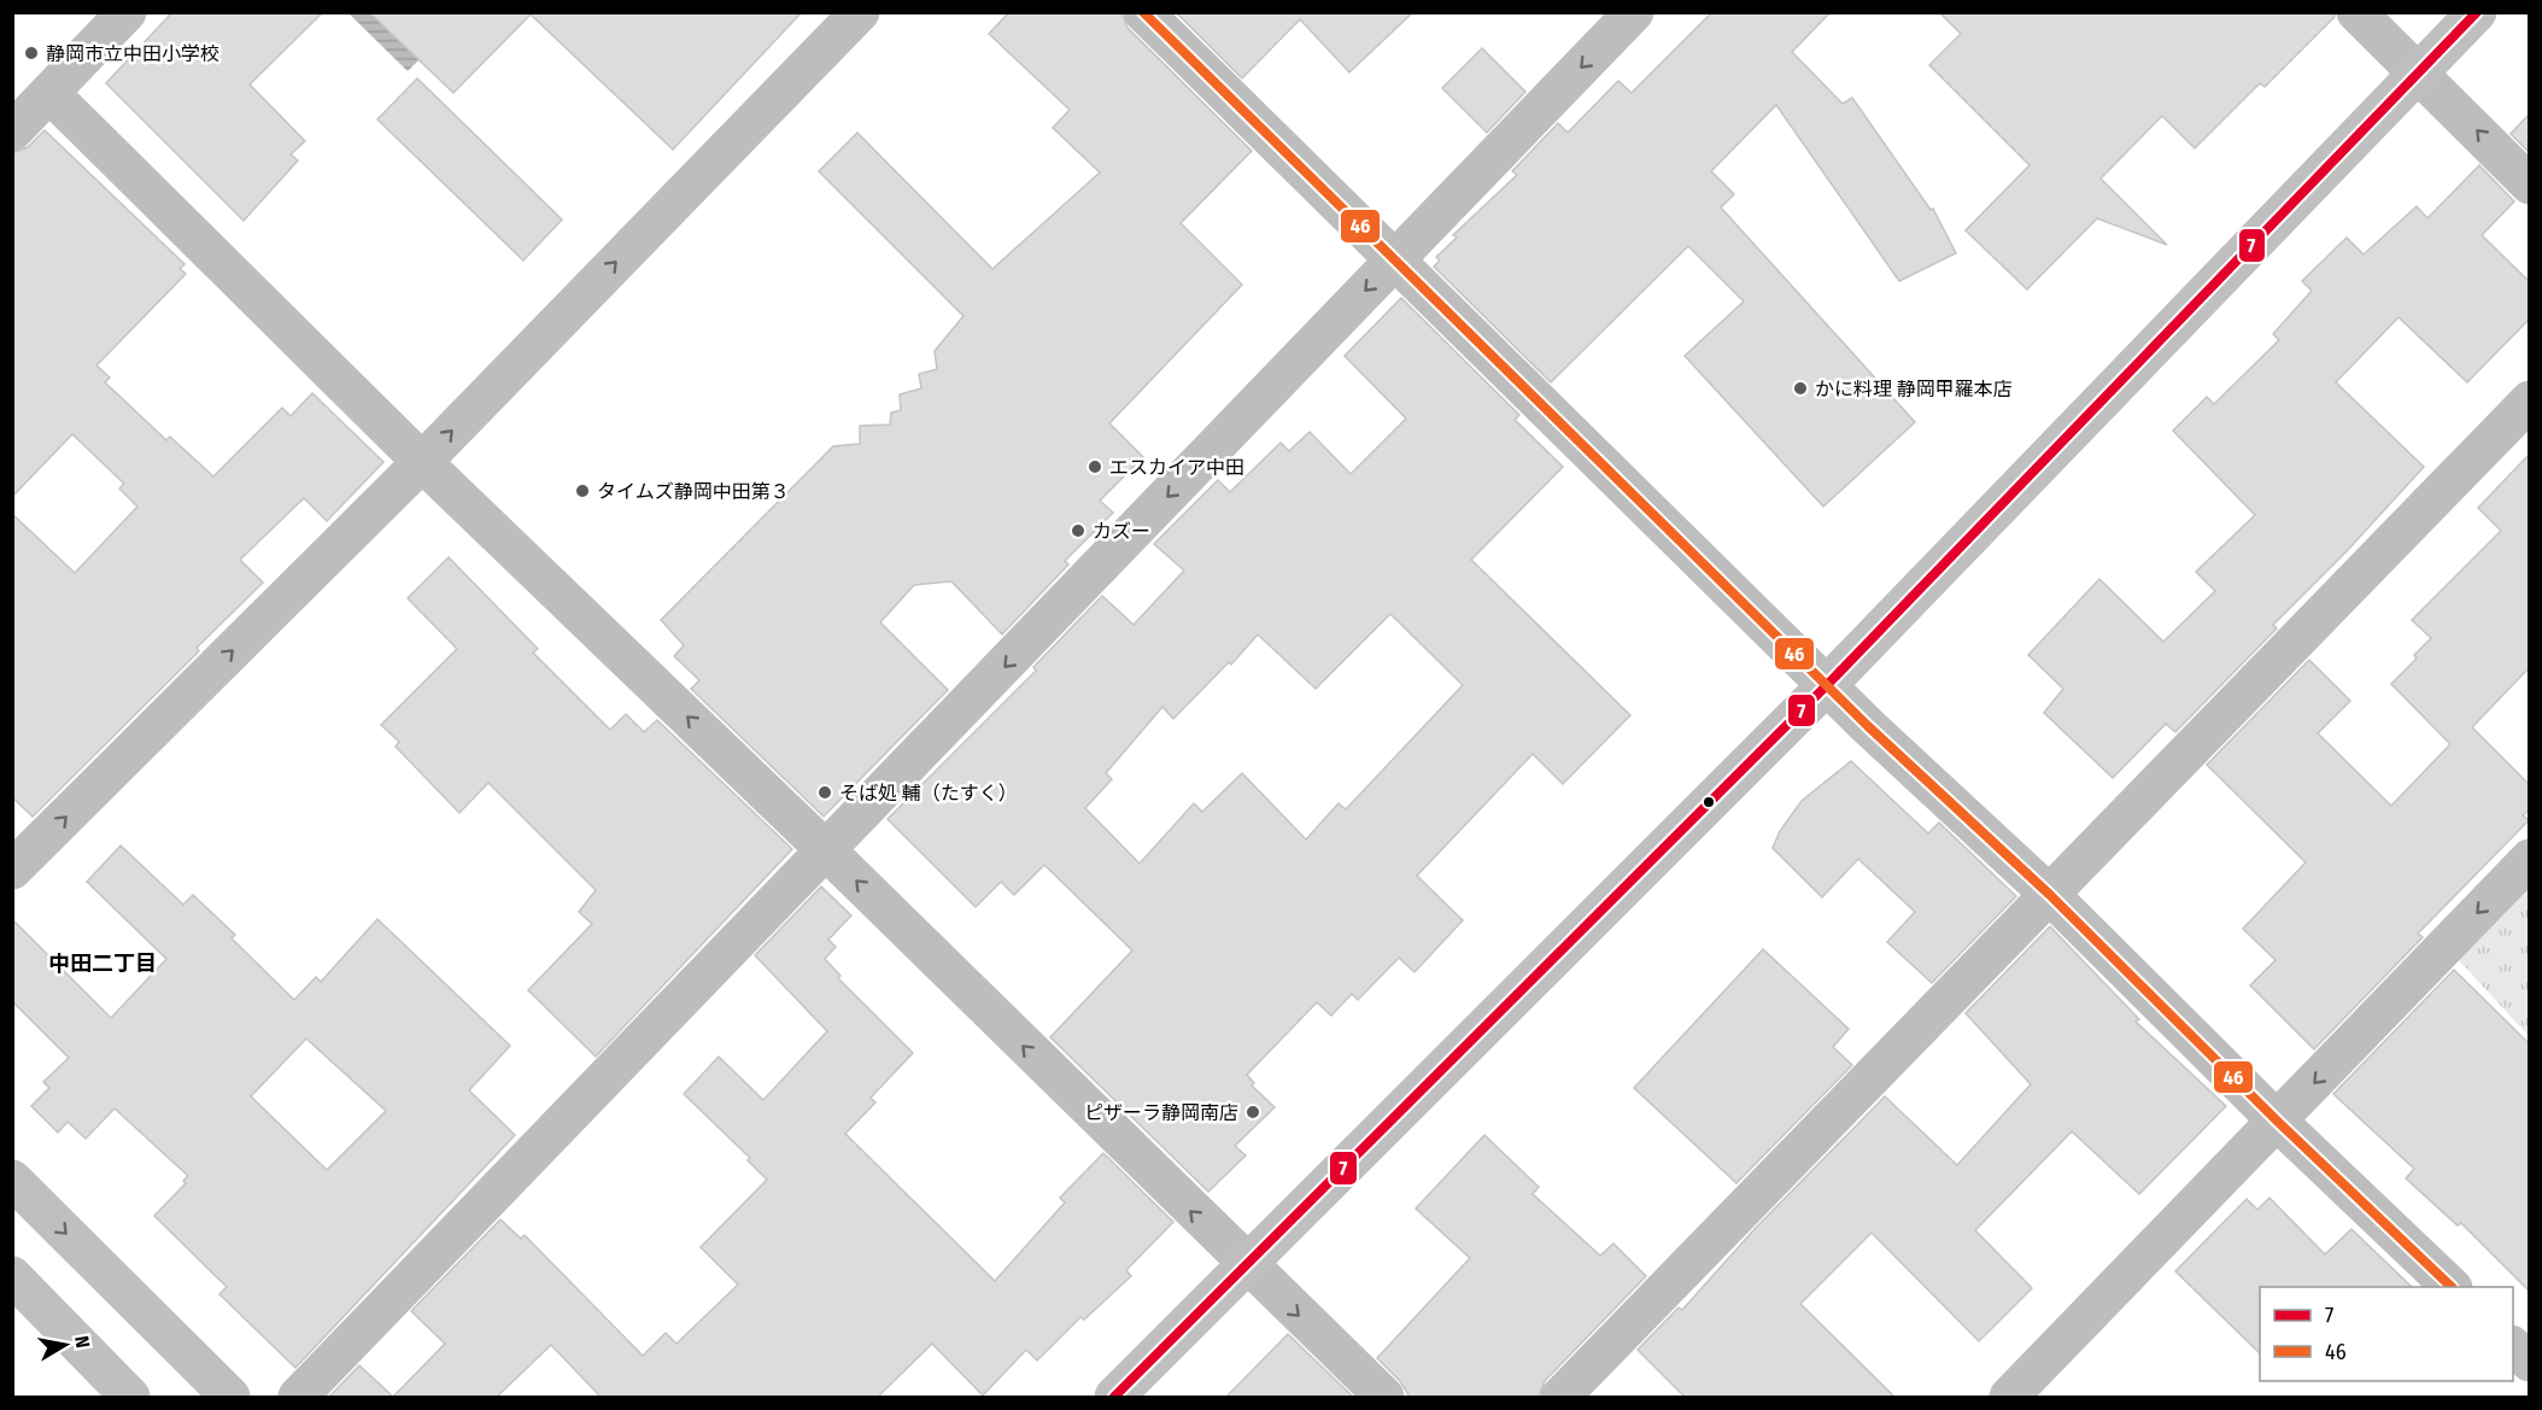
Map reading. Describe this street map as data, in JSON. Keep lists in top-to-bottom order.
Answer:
{
  "districts": ["中田二丁目"],
  "places": [
    "静岡市立中田小学校",
    "かに料理 静岡甲羅本店",
    "エスカイア中田",
    "タイムズ静岡中田第３",
    "カズー",
    "そば処 輔（たすく）",
    "ピザーラ静岡南店"
  ],
  "lines": ["transit line 7", "transit line 46"],
  "legend": ["7", "46"],
  "north": "right"
}
